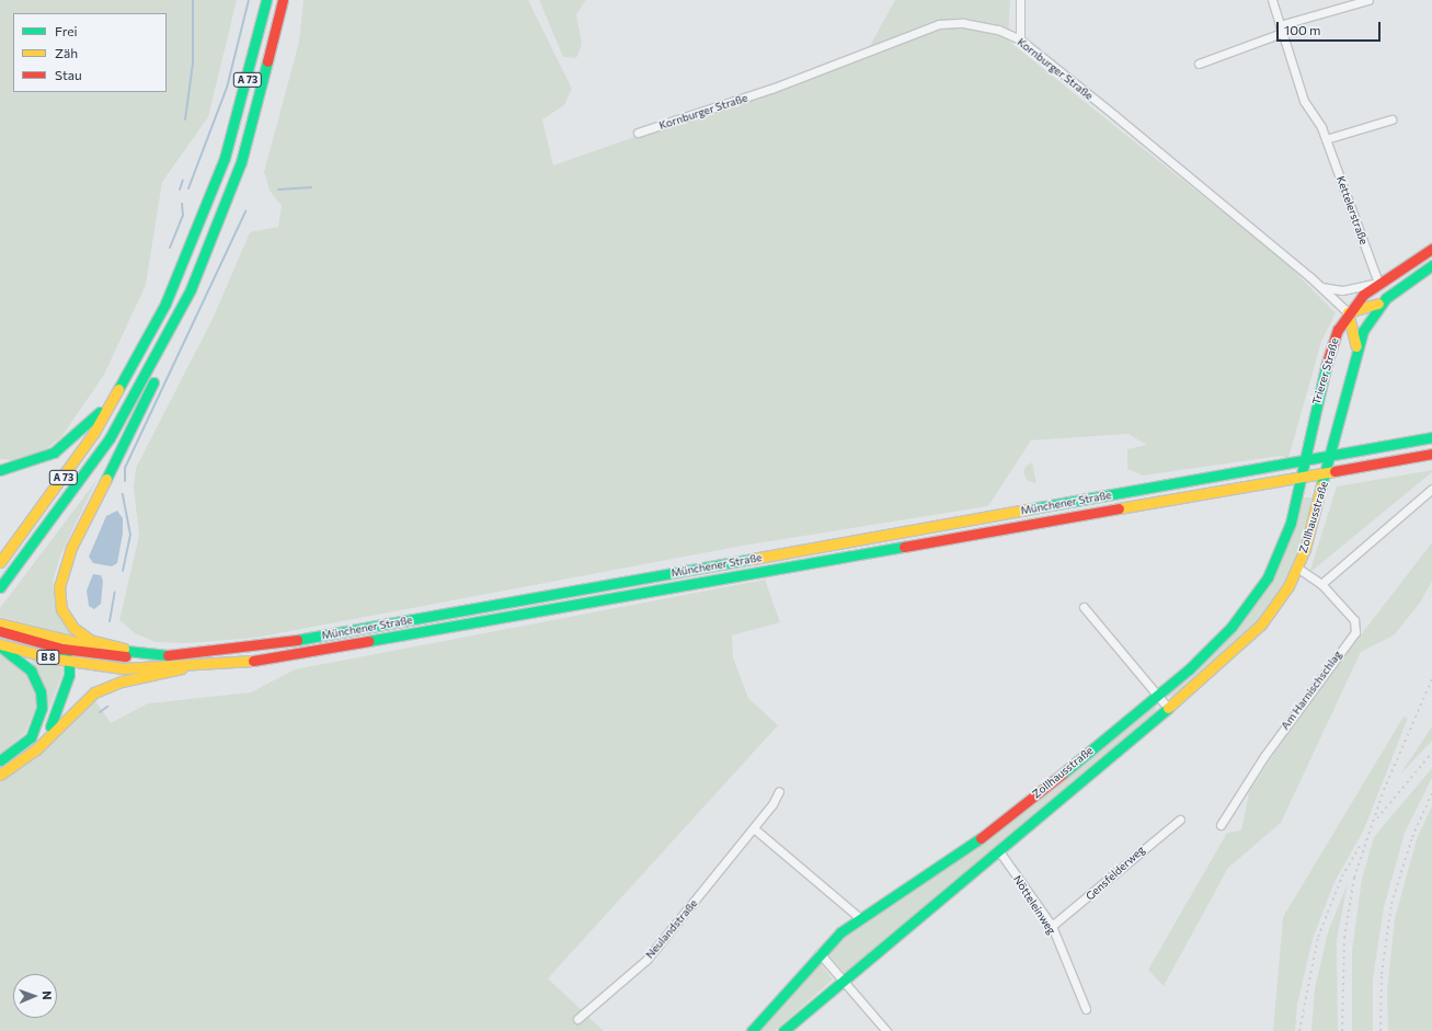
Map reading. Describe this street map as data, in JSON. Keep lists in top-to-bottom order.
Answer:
{
  "streets": {
    "main road": [
      "A 73",
      "Trierer Straße",
      "Münchener Straße",
      "Zollhausstraße",
      "B 8"
    ],
    "street": [
      "Kornburger Straße",
      "Kettelerstraße",
      "Am Harnischschlag",
      "Gensfelderweg",
      "Nötteleinweg",
      "Neulandstraße"
    ]
  },
  "crossings": [
    ["Kornburger Straße", "Trierer Straße"],
    ["Kettelerstraße", "Trierer Straße"],
    ["Trierer Straße", "Münchener Straße"],
    ["Trierer Straße", "Zollhausstraße"],
    ["Münchener Straße", "Zollhausstraße"],
    ["Zollhausstraße", "Am Harnischschlag"],
    ["Zollhausstraße", "Nötteleinweg"],
    ["Gensfelderweg", "Nötteleinweg"]
  ],
  "legend": ["Frei", "Zäh", "Stau"],
  "scale_bar": "100 m",
  "north": "right"
}
